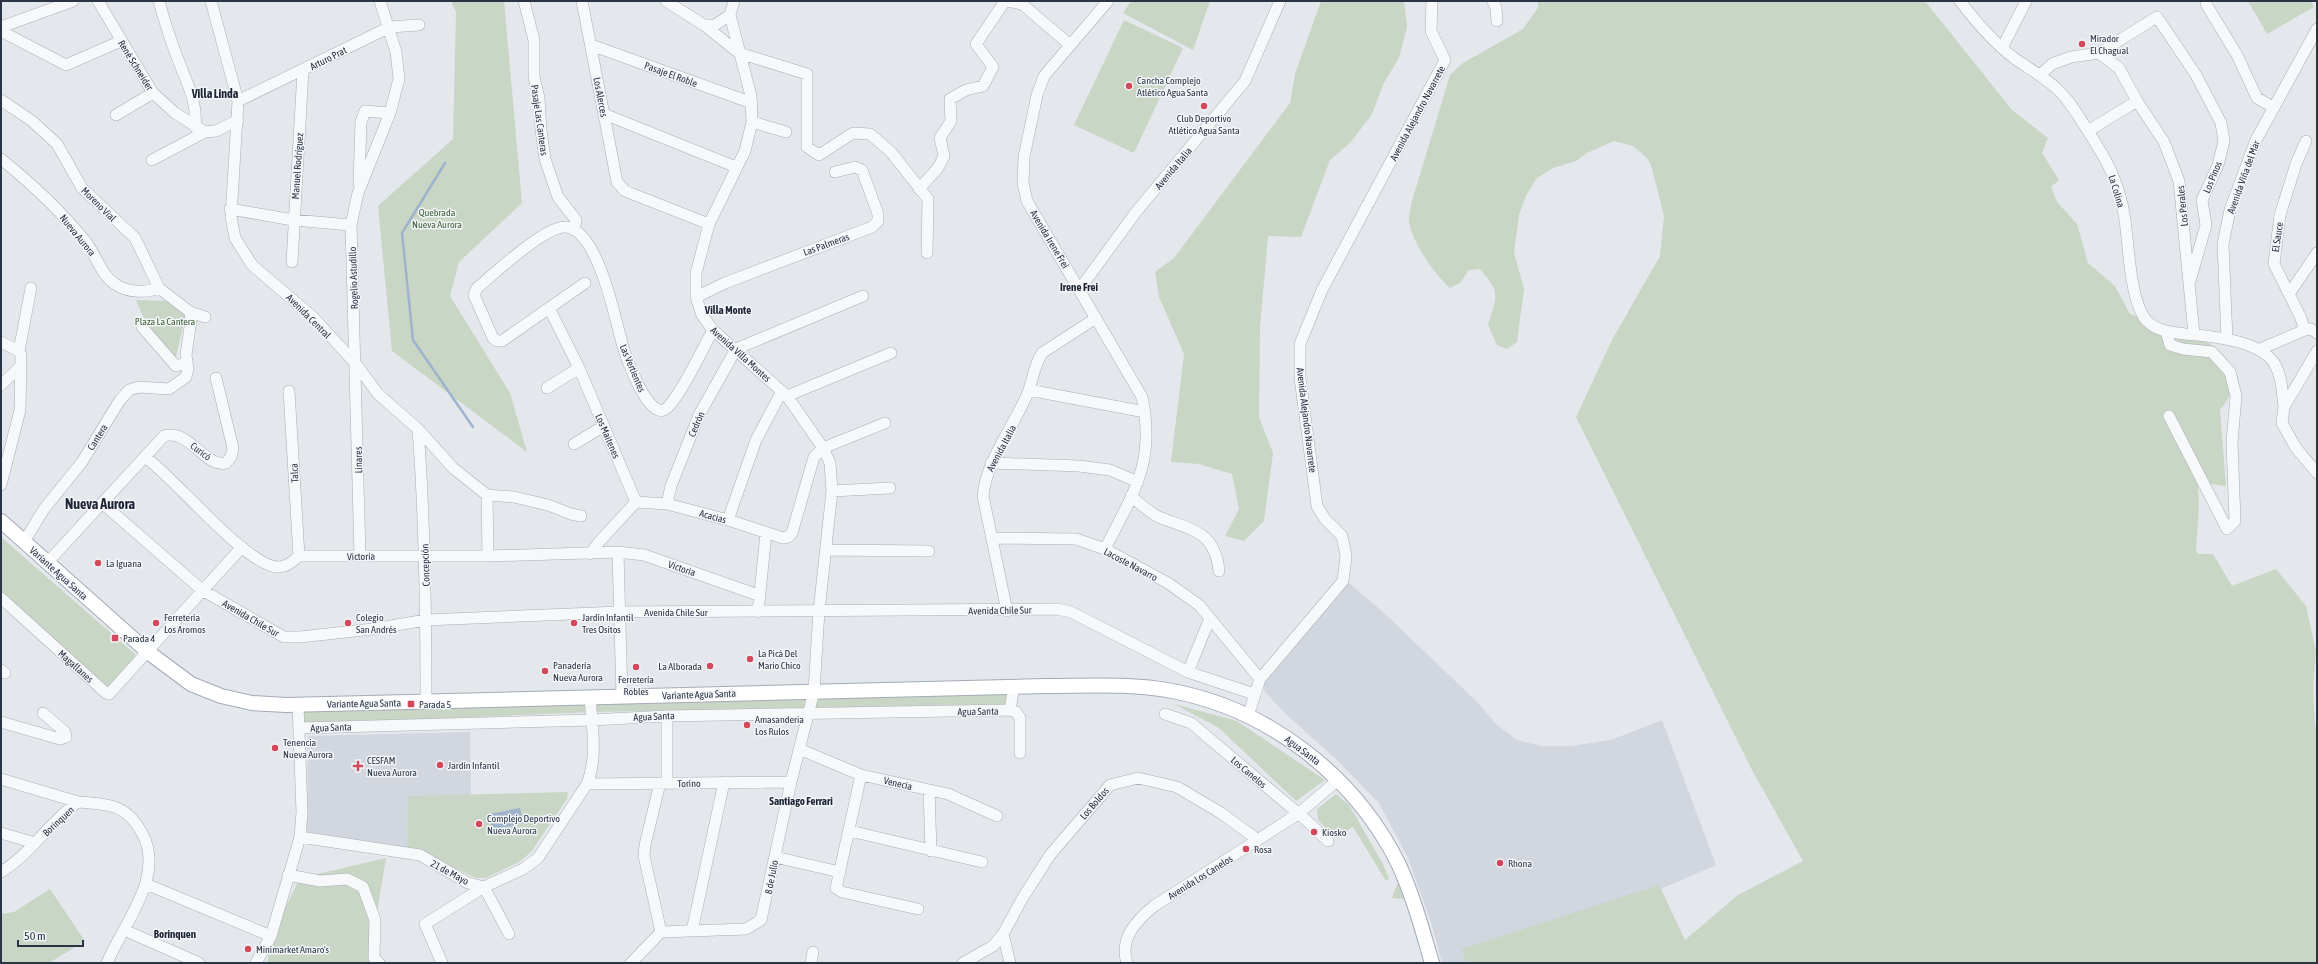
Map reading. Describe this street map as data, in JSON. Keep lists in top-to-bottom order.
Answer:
{
  "streets": {
    "main road": ["Variante Agua Santa", "Agua Santa"],
    "street": [
      "Arturo Prat",
      "René Schneider",
      "Pasaje El Roble",
      "Los Alerces",
      "Avenida Alejandro Navarrete",
      "Pasaje Las Canteras",
      "Manuel Rodríguez",
      "Avenida Italia",
      "Los Pinos",
      "Avenida Viña del Mar",
      "La Colina",
      "Moreno Vial",
      "Los Perales",
      "Nueva Aurora",
      "El Sauce",
      "Avenida Irene Frei",
      "Las Palmeras",
      "Rogelio Astudillo",
      "Avenida Central",
      "Avenida Villa Montes",
      "Las Vertientes",
      "Cedrón",
      "Los Maitenes",
      "Cantera",
      "Curicó",
      "Linares",
      "Talca",
      "Acacias",
      "Victoria",
      "Lacoste Navarro",
      "Concepción",
      "Avenida Chile Sur",
      "Magallanes",
      "Los Canelos",
      "Torino",
      "Venecia",
      "Los Boldos",
      "Borinquen",
      "21 de Mayo",
      "8 de Julio",
      "Avenida Los Canelos"
    ]
  },
  "crossings": [
    ["Arturo Prat", "Manuel Rodríguez"],
    ["Arturo Prat", "Rogelio Astudillo"],
    ["Arturo Prat", "Avenida Central"],
    ["Pasaje El Roble", "Los Alerces"],
    ["Pasaje El Roble", "Avenida Villa Montes"],
    ["Los Alerces", "Avenida Villa Montes"],
    ["Avenida Alejandro Navarrete", "Lacoste Navarro"],
    ["Avenida Alejandro Navarrete", "Avenida Chile Sur"],
    ["Avenida Alejandro Navarrete", "Agua Santa"],
    ["Pasaje Las Canteras", "Las Vertientes"],
    ["Avenida Italia", "Avenida Irene Frei"],
    ["Avenida Italia", "Lacoste Navarro"],
    ["Avenida Italia", "Avenida Chile Sur"],
    ["Los Pinos", "Los Perales"],
    ["Avenida Viña del Mar", "La Colina"],
    ["La Colina", "Los Perales"],
    ["Moreno Vial", "Nueva Aurora"],
    ["Avenida Irene Frei", "Lacoste Navarro"],
    ["Las Palmeras", "Avenida Villa Montes"],
    ["Rogelio Astudillo", "Avenida Central"],
    ["Rogelio Astudillo", "Linares"],
    ["Avenida Central", "Linares"],
    ["Avenida Central", "Concepción"],
    ["Avenida Villa Montes", "Las Vertientes"],
    ["Avenida Villa Montes", "Cedrón"],
    ["Avenida Villa Montes", "Acacias"],
    ["Avenida Villa Montes", "Variante Agua Santa"],
    ["Avenida Villa Montes", "Avenida Chile Sur"],
    ["Avenida Villa Montes", "Agua Santa"],
    ["Avenida Villa Montes", "8 de Julio"],
    ["Cedrón", "Acacias"],
    ["Los Maitenes", "Acacias"],
    ["Cantera", "Variante Agua Santa"],
    ["Linares", "Victoria"],
    ["Talca", "Victoria"],
    ["Victoria", "Concepción"],
    ["Concepción", "Variante Agua Santa"],
    ["Concepción", "Avenida Chile Sur"],
    ["Variante Agua Santa", "Magallanes"],
    ["Variante Agua Santa", "Agua Santa"],
    ["Variante Agua Santa", "8 de Julio"],
    ["Agua Santa", "8 de Julio"],
    ["Agua Santa", "Avenida Los Canelos"],
    ["Los Canelos", "Avenida Los Canelos"],
    ["Torino", "8 de Julio"],
    ["Venecia", "8 de Julio"],
    ["Los Boldos", "Avenida Los Canelos"]
  ],
  "districts": [
    "Villa Linda",
    "Irene Frei",
    "Villa Monte",
    "Nueva Aurora",
    "Santiago Ferrari",
    "Borinquen"
  ],
  "parks": ["Quebrada Nueva Aurora", "Plaza La Cantera"],
  "places": {
    "other": [
      "Mirador El Chagual",
      "Cancha Complejo Atlético Agua Santa",
      "Club Deportivo Atlético Agua Santa",
      "La Iguana",
      "Ferretería Los Aromos",
      "Colegio San Andrés",
      "Jardín Infantil Tres Ositos",
      "La Picá Del Mario Chico",
      "La Alborada",
      "Ferretería Robles",
      "Panadería Nueva Aurora",
      "Amasanderia Los Rulos",
      "Tenencia Nueva Aurora",
      "Jardín Infantil",
      "Complejo Deportivo Nueva Aurora",
      "Kiosko",
      "Rosa",
      "Rhona",
      "Minimarket Amaro's"
    ],
    "transit": ["Parada 4", "Parada 5"],
    "health": ["CESFAM Nueva Aurora"]
  },
  "scale_bar": "50 m"
}
